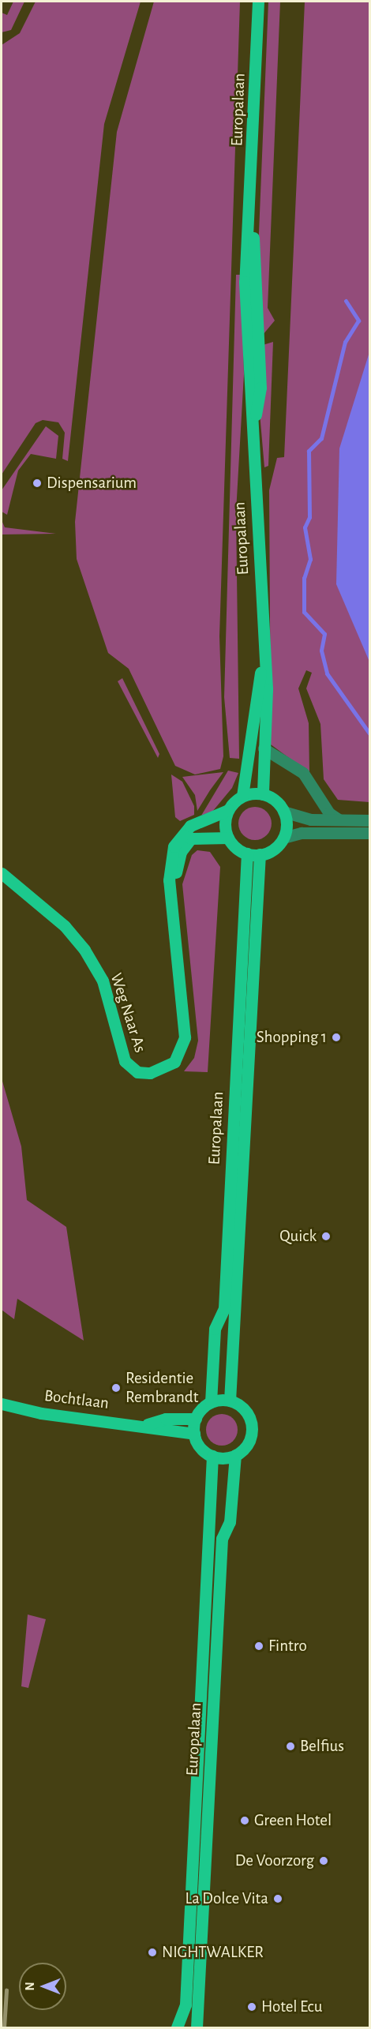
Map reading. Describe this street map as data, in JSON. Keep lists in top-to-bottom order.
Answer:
{
  "streets": {
    "main road": ["Europalaan", "Weg Naar As", "Bochtlaan"]
  },
  "crossings": [
    ["Europalaan", "Weg Naar As"],
    ["Europalaan", "Bochtlaan"]
  ],
  "places": [
    "Dispensarium",
    "Shopping 1",
    "Quick",
    "Residentie Rembrandt",
    "Fintro",
    "Belfius",
    "Green Hotel",
    "De Voorzorg",
    "La Dolce Vita",
    "NIGHTWALKER",
    "Hotel Ecu"
  ],
  "north": "left"
}
